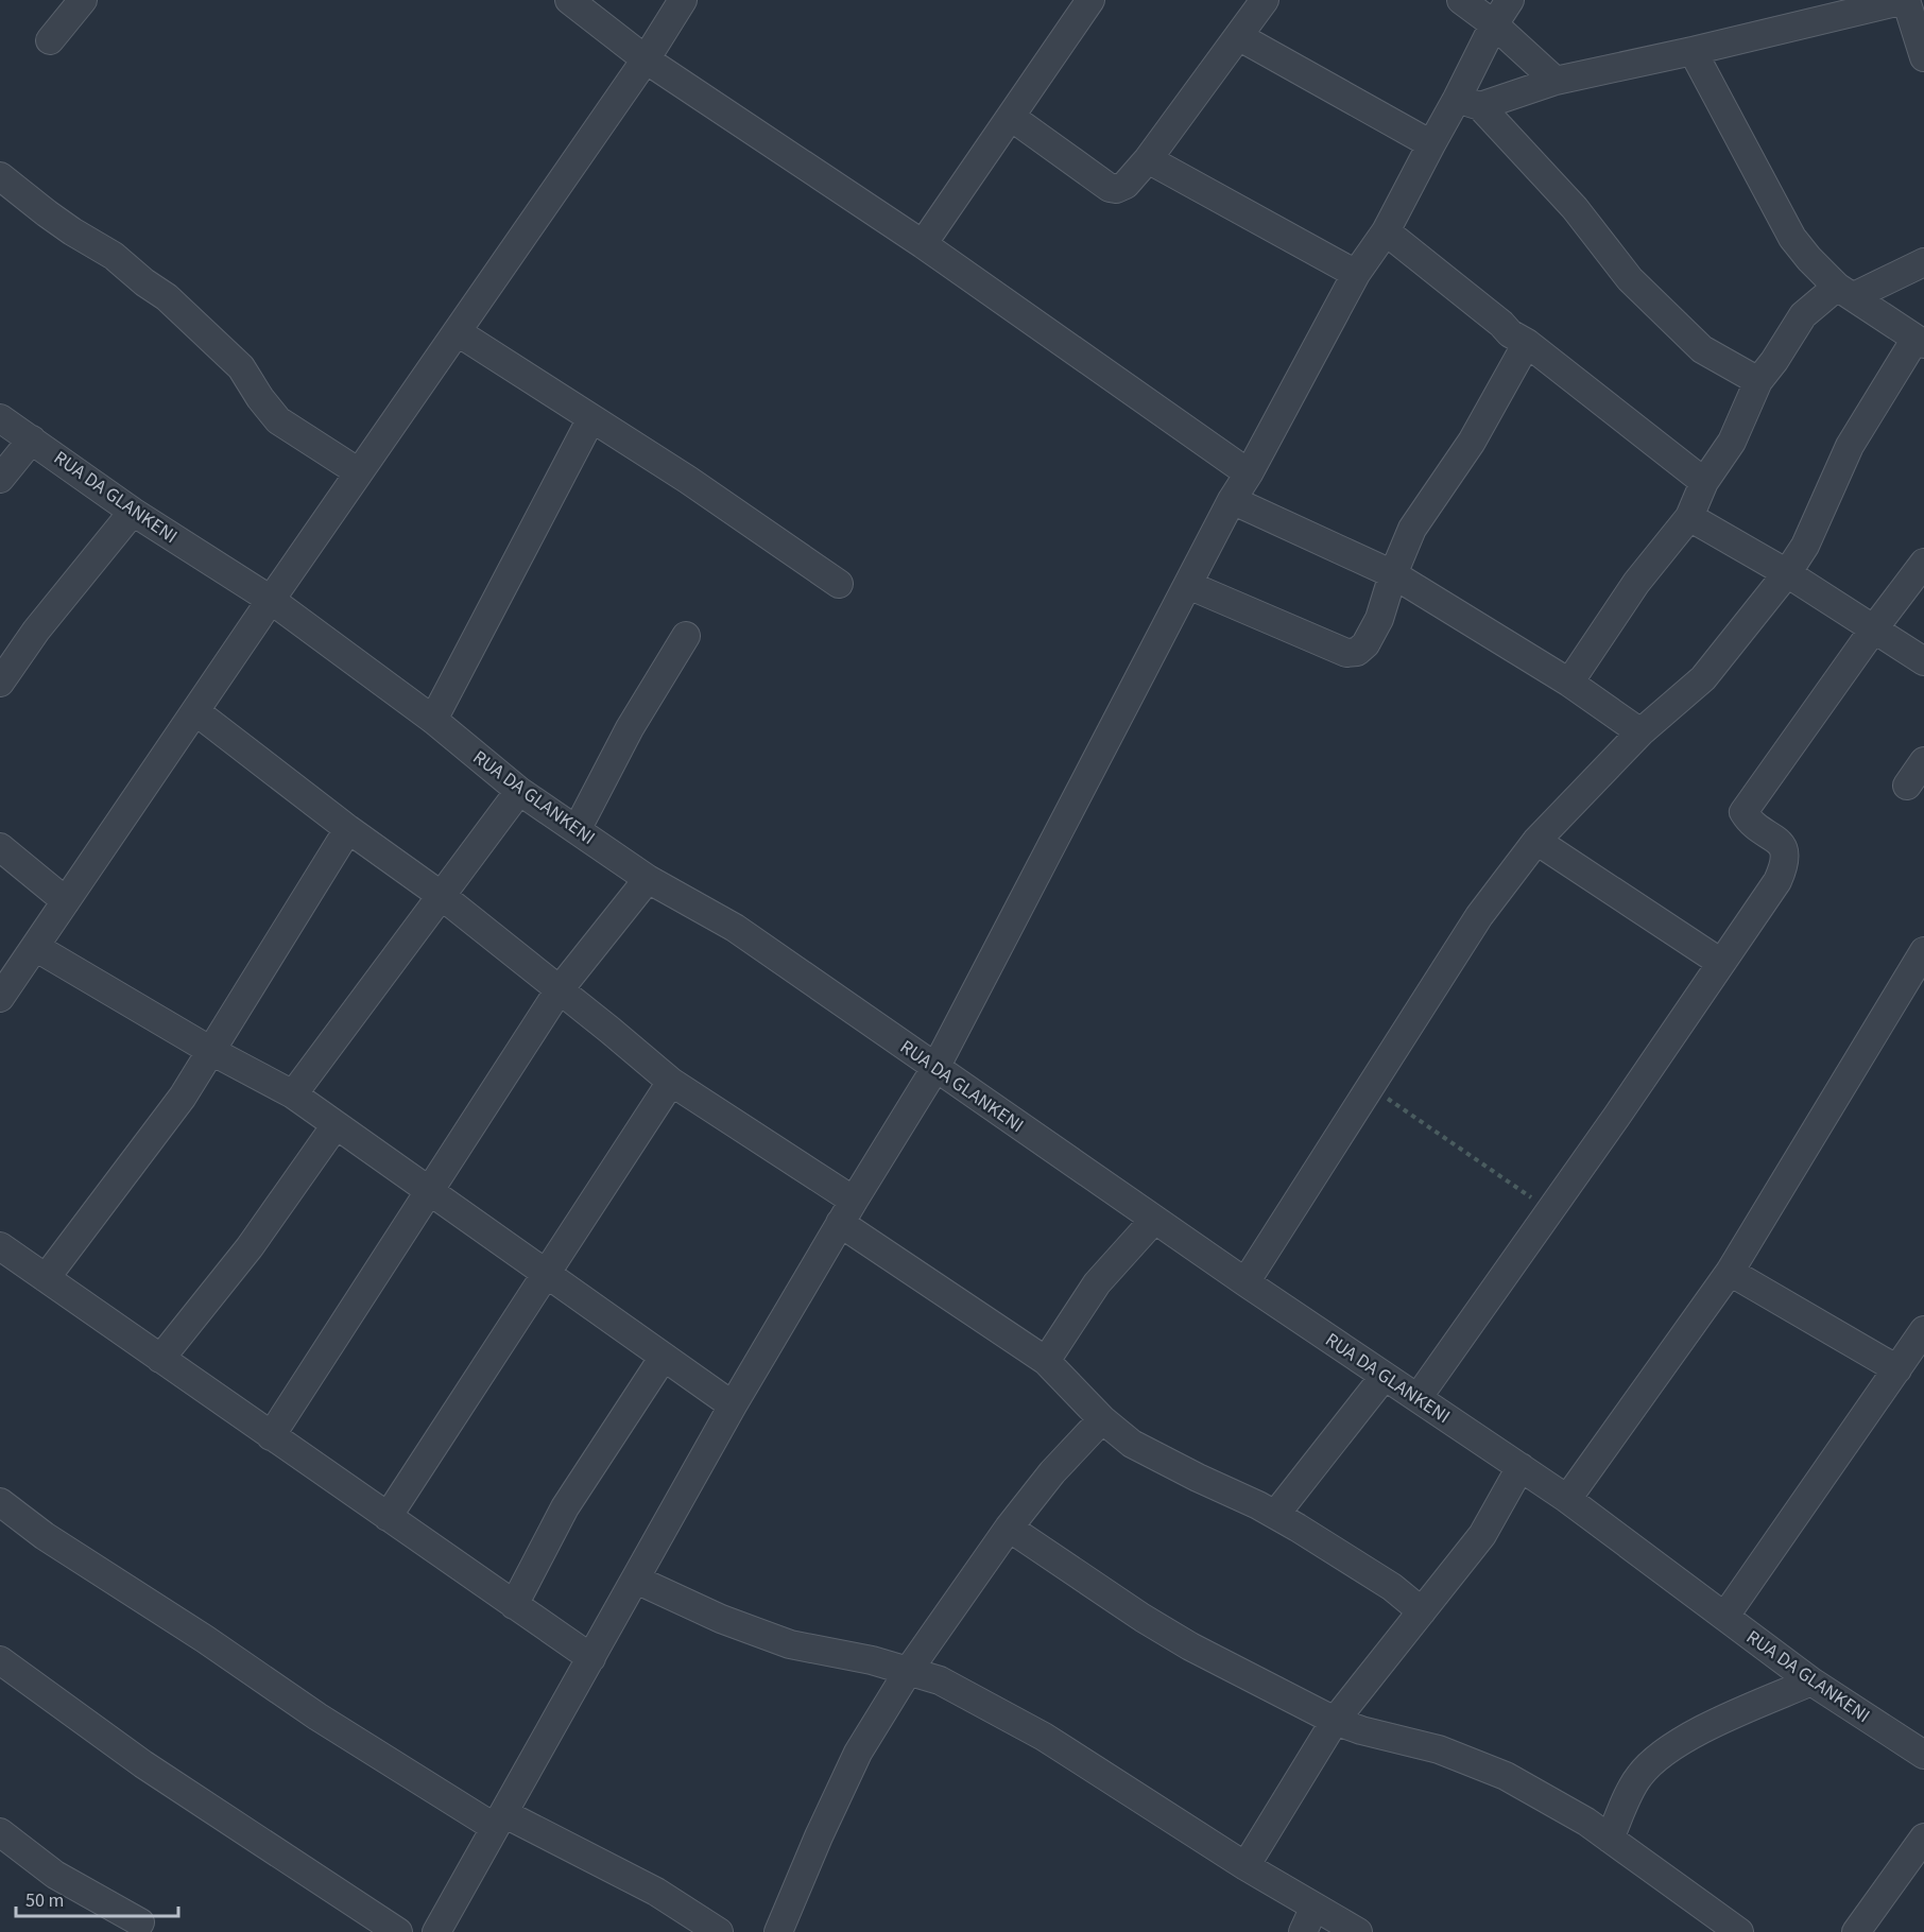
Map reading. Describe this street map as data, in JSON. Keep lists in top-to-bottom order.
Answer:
{
  "streets": {
    "street": ["RUA DA GLANKENI"]
  },
  "scale_bar": "50 m"
}
